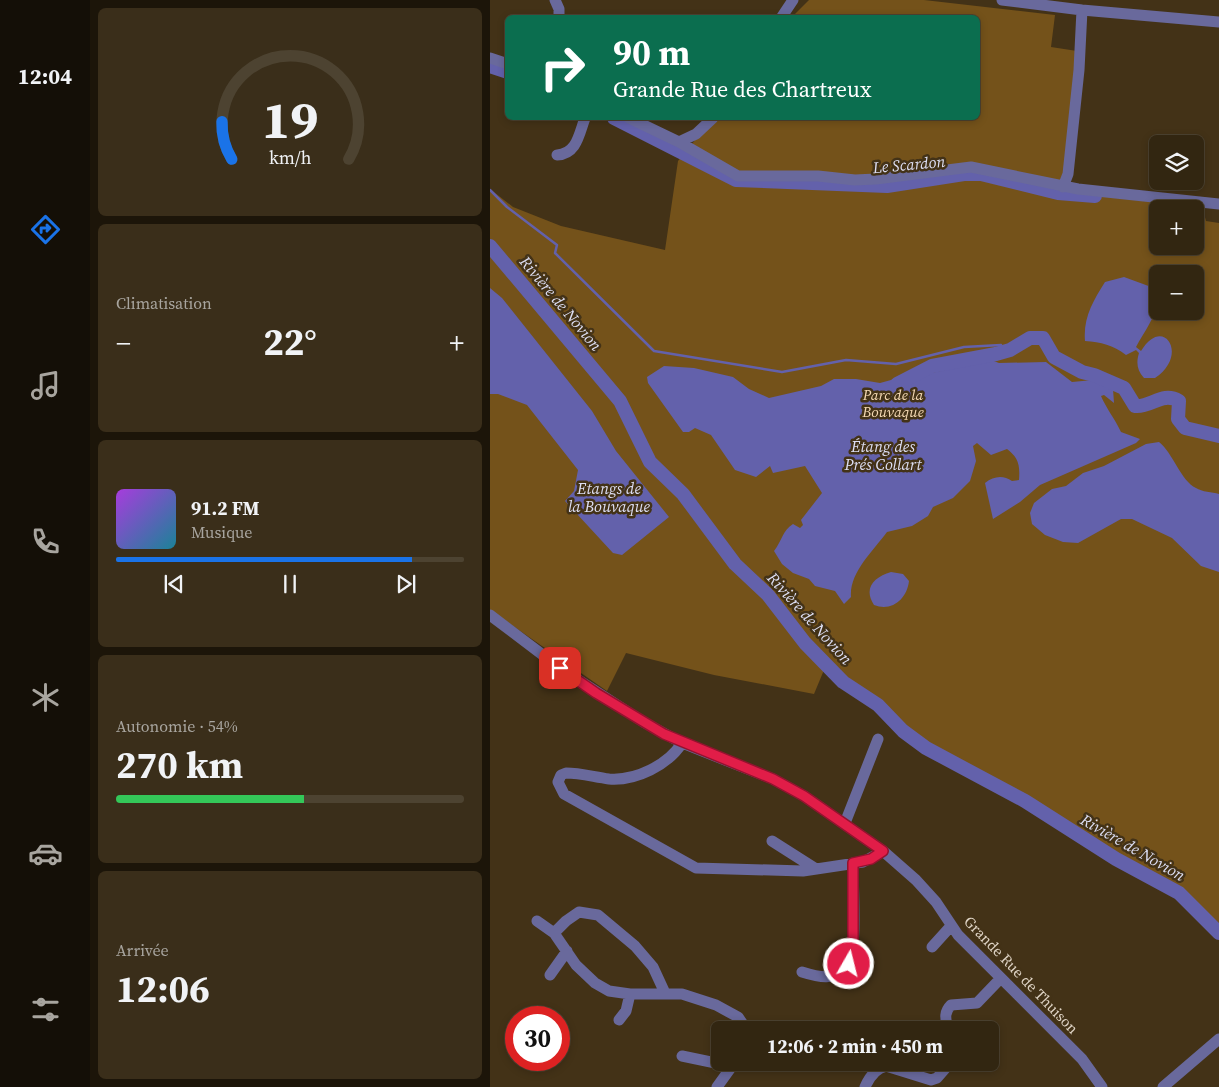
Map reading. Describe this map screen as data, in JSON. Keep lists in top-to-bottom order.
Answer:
{
  "streets": {
    "street": ["Grande Rue de Thuison"]
  },
  "water": [
    "Le Scardon",
    "Rivière de Novion",
    "Étang des Prés Collart",
    "Etangs de la Bouvaque"
  ],
  "parks": ["Parc de la Bouvaque"],
  "page": {
    "tabs": "12:04",
    "turn": ["90 m", "Grande Rue des Chartreux"],
    "map_buttons": ["+", "−"],
    "tile": [
      "Climatisation",
      ["Autonomie · 54%", "270 km"],
      ["Arrivée", "12:06"]
    ],
    "heat": ["−", "22°", "+"],
    "song": ["91.2 FM", "Musique"],
    "limit": "30",
    "trip": "12:06 · 2 min · 450 m",
    "gauge": ["19", "km/h"]
  }
}
